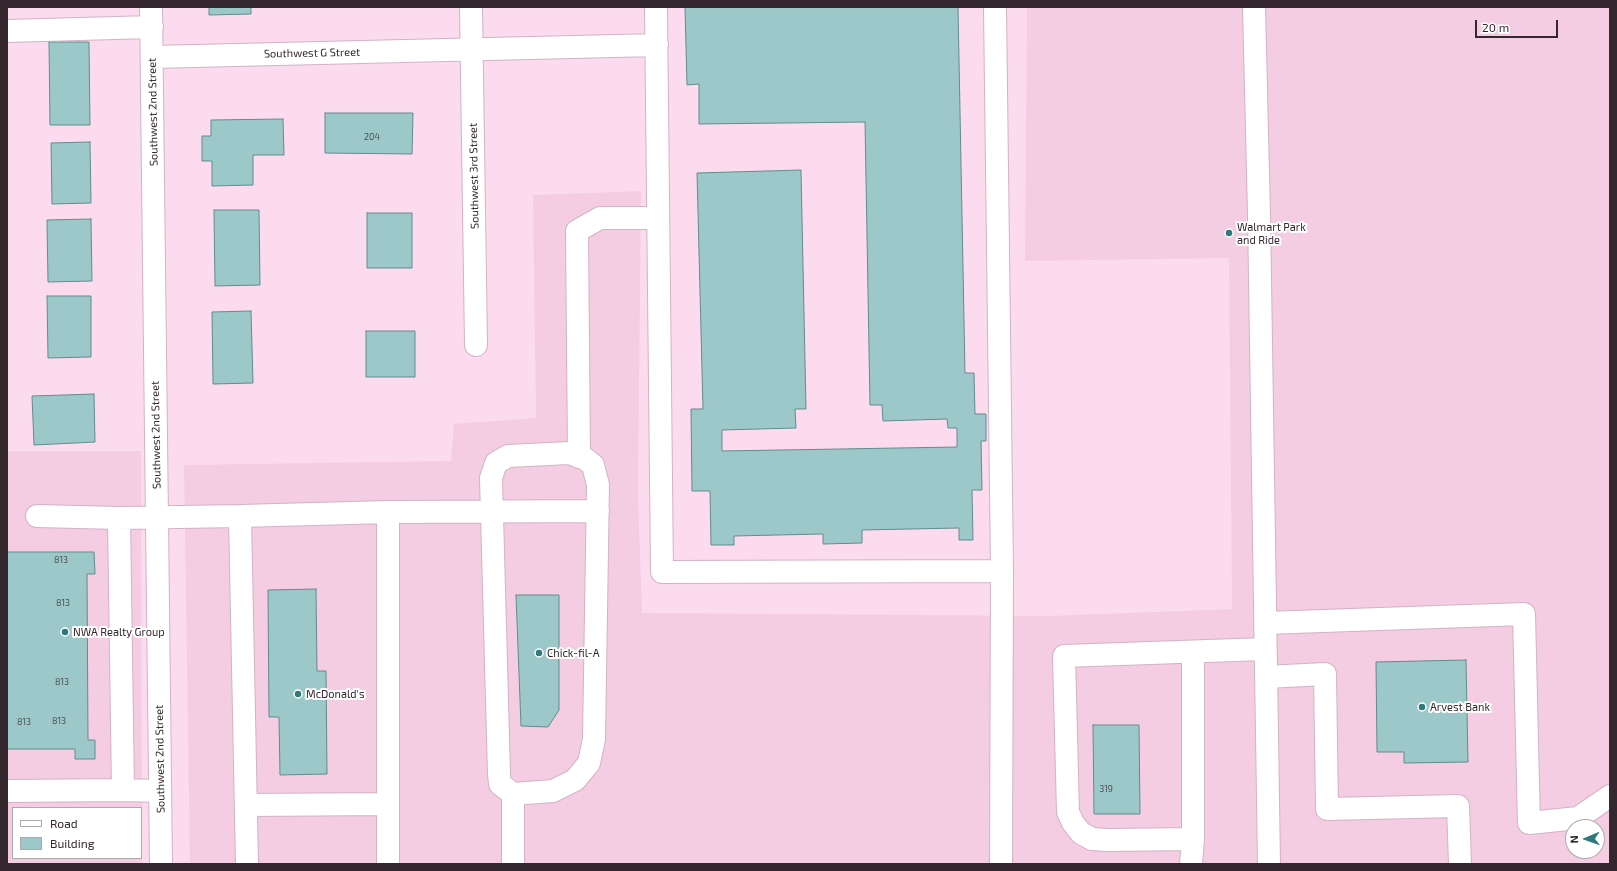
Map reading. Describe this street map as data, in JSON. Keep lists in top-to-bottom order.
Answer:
{
  "streets": {
    "street": ["Southwest G Street", "Southwest 2nd Street", "Southwest 3rd Street"]
  },
  "crossings": [
    ["Southwest G Street", "Southwest 2nd Street"],
    ["Southwest G Street", "Southwest 3rd Street"]
  ],
  "places": [
    "Walmart Park and Ride",
    "NWA Realty Group",
    "Chick-fil-A",
    "McDonald's",
    "Arvest Bank"
  ],
  "house_numbers": [
    "204",
    "813",
    "813",
    "813",
    "813",
    "813",
    "319"
  ],
  "legend": ["Road", "Building"],
  "scale_bar": "20 m",
  "north": "left"
}
